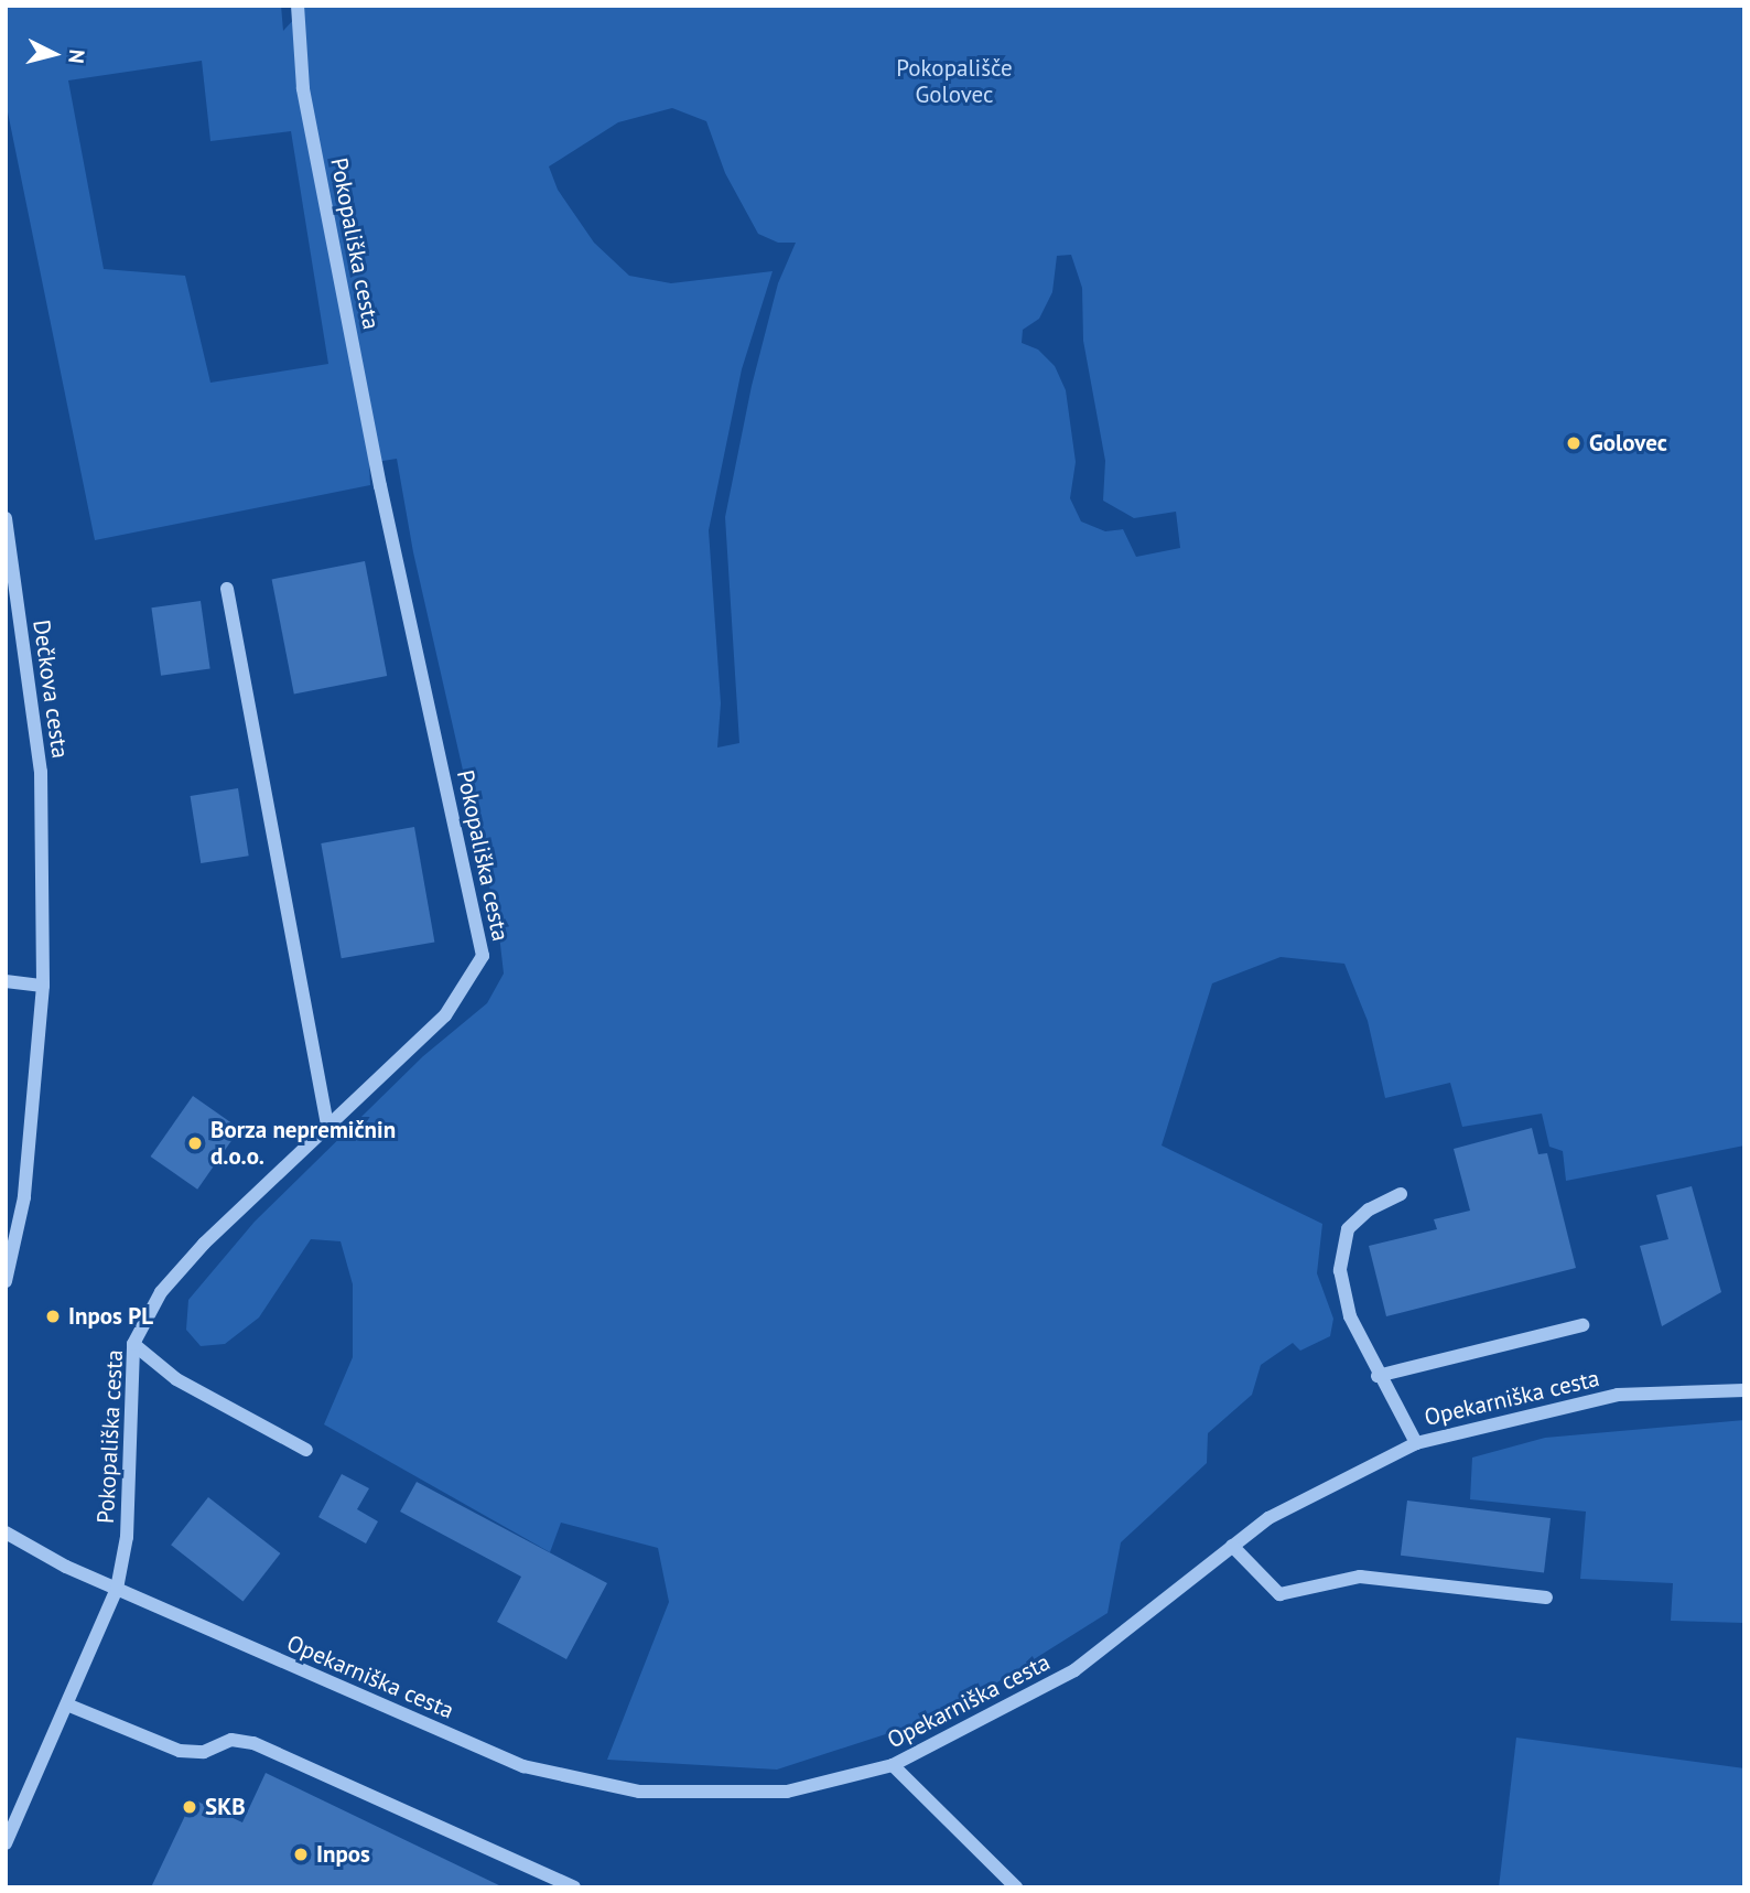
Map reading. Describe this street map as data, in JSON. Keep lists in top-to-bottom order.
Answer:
{
  "streets": {
    "street": ["Pokopališka cesta", "Dečkova cesta", "Opekarniška cesta"]
  },
  "crossings": [
    ["Pokopališka cesta", "Opekarniška cesta"]
  ],
  "parks": ["Pokopališče Golovec"],
  "places": [
    "Golovec",
    "Borza nepremičnin d.o.o.",
    "Inpos PL",
    "SKB",
    "Inpos"
  ],
  "north": "right"
}
